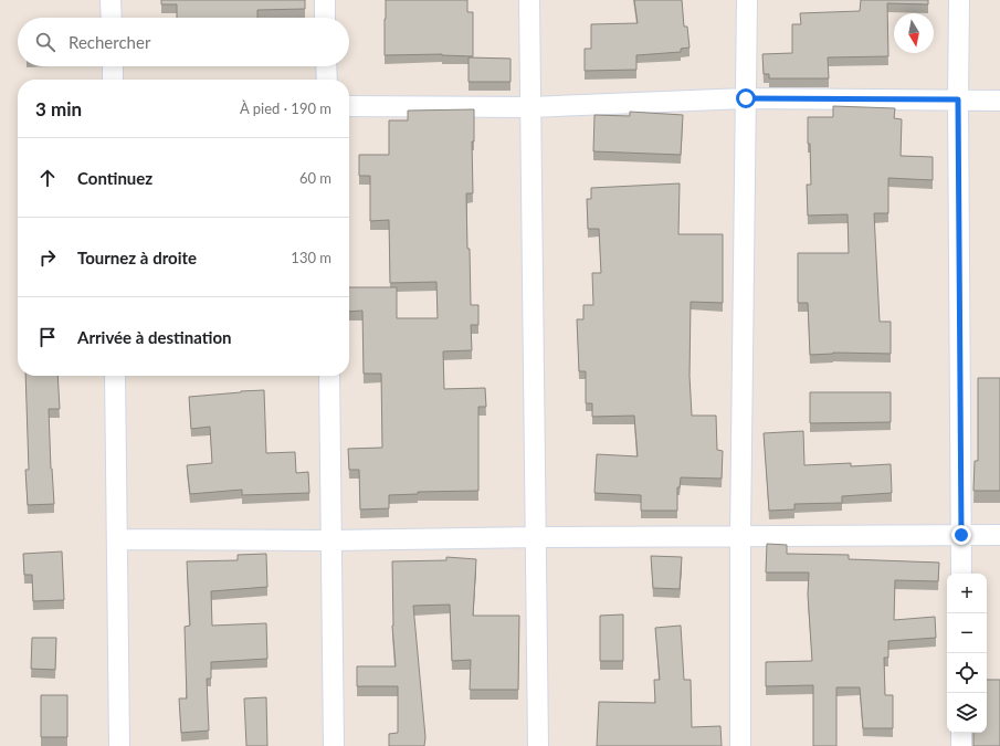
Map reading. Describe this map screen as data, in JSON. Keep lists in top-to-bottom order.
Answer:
{
  "north": "bottom",
  "page": {
    "search": "Rechercher",
    "heading": ["3 min", "À pied · 190 m"],
    "list": [
      ["Continuez", "60 m"],
      ["Tournez à droite", "130 m"],
      "Arrivée à destination"
    ],
    "map_buttons": ["+", "−"]
  }
}
